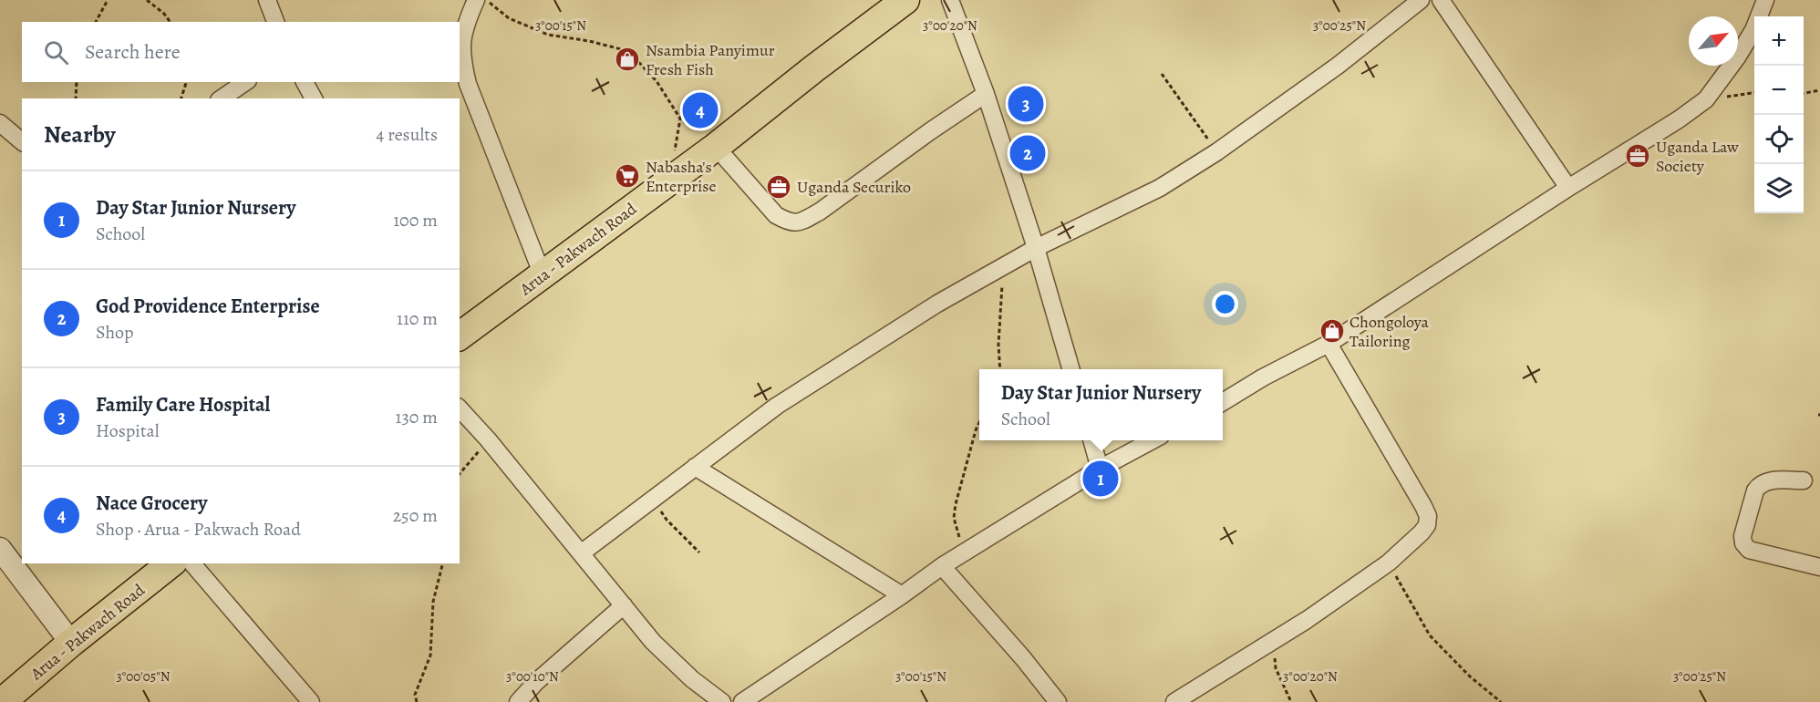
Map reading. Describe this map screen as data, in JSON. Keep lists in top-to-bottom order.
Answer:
{
  "streets": {
    "main road": ["Arua - Pakwach Road"]
  },
  "places": {
    "shop": ["Nsambia Panyimur Fresh Fish", "Chongoloya Tailoring"],
    "office": ["Uganda Law Society", "Uganda Securiko"],
    "supermarket": ["Nabasha's Enterprise"]
  },
  "north": "top right",
  "page": {
    "map_buttons": ["+", "−"],
    "search": "Search here",
    "pins": [
      "3",
      "4",
      "2",
      "1"
    ],
    "heading": ["Nearby", "4 results"],
    "list": [
      {
        "mark": "1",
        "name": "Day Star Junior Nursery",
        "note": "School",
        "value": "100 m"
      },
      {
        "mark": "2",
        "name": "God Providence Enterprise",
        "note": "Shop",
        "value": "110 m"
      },
      {
        "mark": "3",
        "name": "Family Care Hospital",
        "note": "Hospital",
        "value": "130 m"
      },
      {
        "mark": "4",
        "name": "Nace Grocery",
        "note": "Shop · Arua - Pakwach Road",
        "value": "250 m"
      }
    ],
    "popup": ["Day Star Junior Nursery", "School"]
  },
  "coordinates": [
    "3°00'15\"N",
    "3°00'20\"N",
    "3°00'25\"N",
    "3°00'05\"N",
    "3°00'10\"N"
  ]
}
